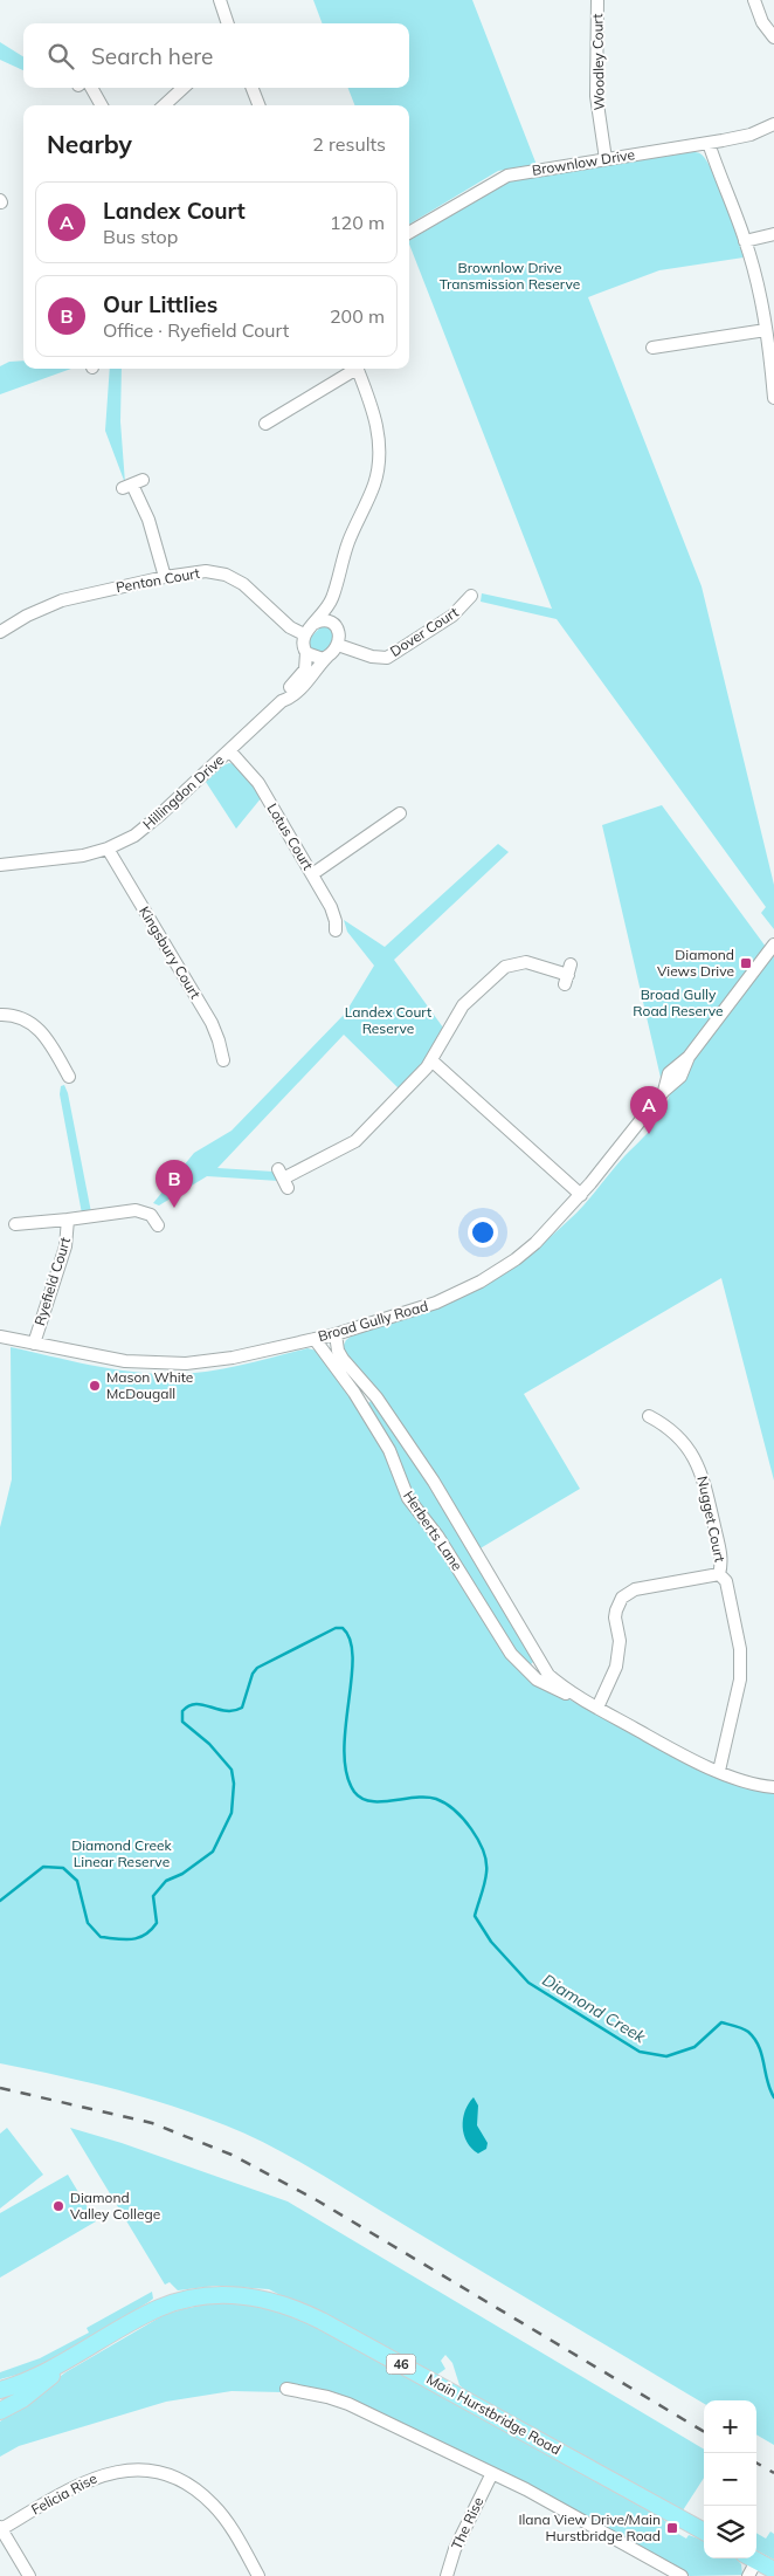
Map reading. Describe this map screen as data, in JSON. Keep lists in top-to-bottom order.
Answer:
{
  "streets": {
    "main road": ["46", "Main Hurstbridge Road"],
    "street": [
      "Woodley Court",
      "Brownlow Drive",
      "Penton Court",
      "Dover Court",
      "Hillingdon Drive",
      "Lotus Court",
      "Kingsbury Court",
      "Ryefield Court",
      "Broad Gully Road",
      "Nugget Court",
      "Herberts Lane",
      "Felicia Rise",
      "The Rise"
    ]
  },
  "crossings": [
    ["Woodley Court", "Brownlow Drive"],
    ["Penton Court", "Dover Court"],
    ["Penton Court", "Hillingdon Drive"],
    ["Dover Court", "Hillingdon Drive"],
    ["Hillingdon Drive", "Lotus Court"],
    ["Hillingdon Drive", "Kingsbury Court"],
    ["Ryefield Court", "Broad Gully Road"],
    ["Broad Gully Road", "Herberts Lane"]
  ],
  "water": ["Diamond Creek"],
  "parks": [
    "Brownlow Drive Transmission Reserve",
    "Broad Gully Road Reserve",
    "Landex Court Reserve",
    "Diamond Creek Linear Reserve"
  ],
  "places": {
    "transit": ["Diamond Views Drive", "Ilana View Drive/Main Hurstbridge Road"],
    "other": ["Mason White McDougall", "Diamond Valley College"]
  },
  "page": {
    "search": "Search here",
    "heading": ["Nearby", "2 results"],
    "list": [
      {
        "mark": "A",
        "name": "Landex Court",
        "note": "Bus stop",
        "value": "120 m"
      },
      {
        "mark": "B",
        "name": "Our Littlies",
        "note": "Office · Ryefield Court",
        "value": "200 m"
      }
    ],
    "pins": ["A", "B"],
    "map_buttons": ["+", "−"]
  }
}
